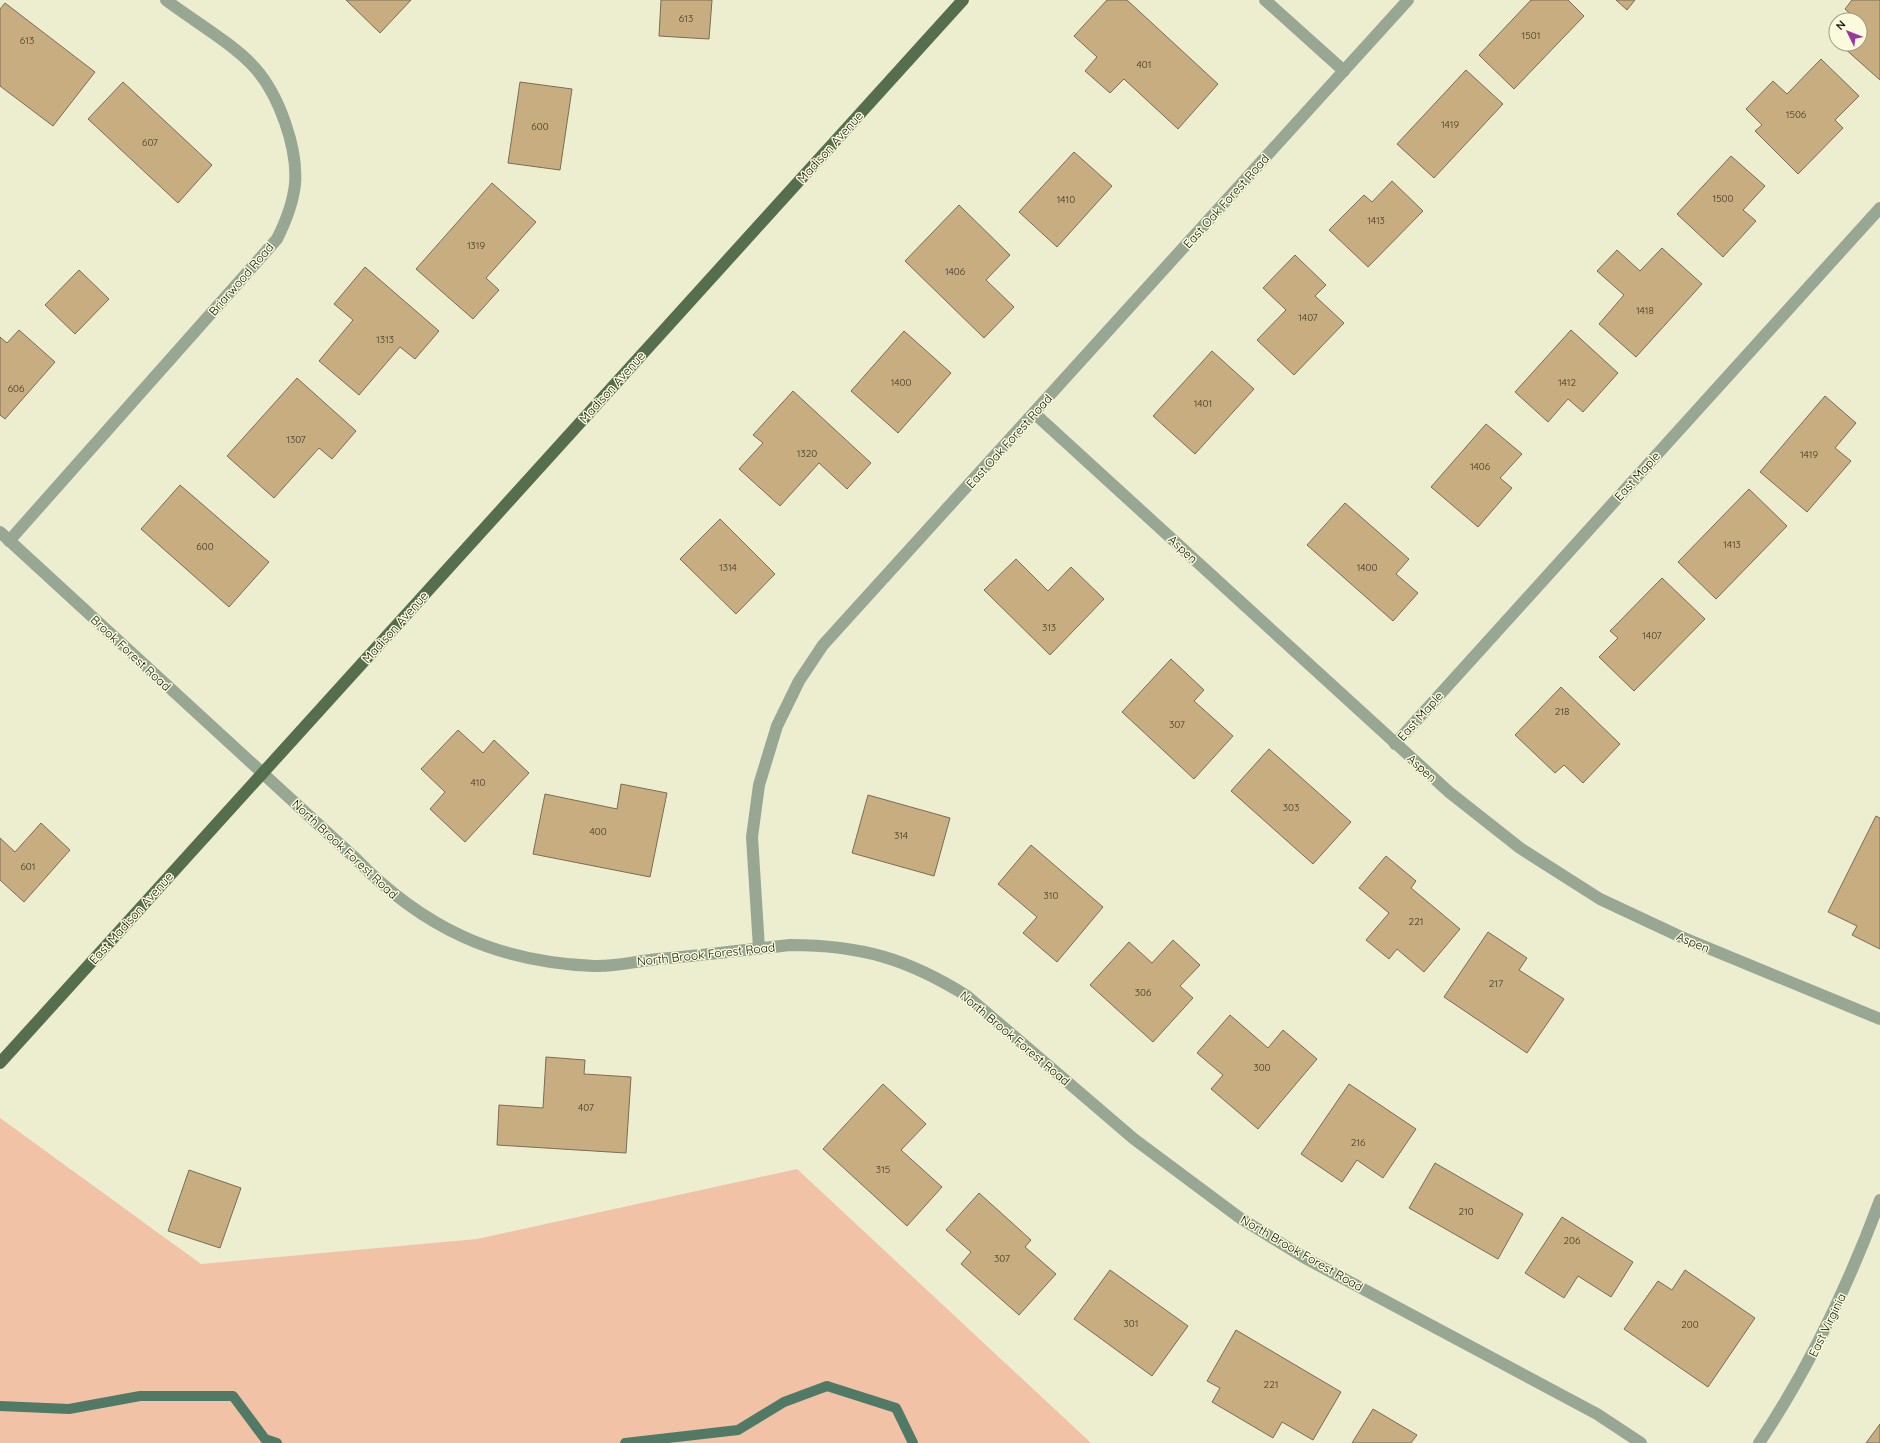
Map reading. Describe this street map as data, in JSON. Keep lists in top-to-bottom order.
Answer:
{
  "streets": {
    "main road": ["Madison Avenue", "East Madison Avenue"],
    "street": [
      "East Oak Forest Road",
      "Briarwood Road",
      "East Maple",
      "Aspen",
      "Brook Forest Road",
      "North Brook Forest Road",
      "East Virginia"
    ]
  },
  "crossings": [
    ["Madison Avenue", "Brook Forest Road"],
    ["Madison Avenue", "North Brook Forest Road"],
    ["Madison Avenue", "East Madison Avenue"],
    ["East Oak Forest Road", "Aspen"],
    ["East Oak Forest Road", "North Brook Forest Road"],
    ["Briarwood Road", "Brook Forest Road"],
    ["East Maple", "Aspen"],
    ["Brook Forest Road", "North Brook Forest Road"],
    ["Brook Forest Road", "East Madison Avenue"],
    ["North Brook Forest Road", "East Madison Avenue"]
  ],
  "house_numbers": [
    "613",
    "1501",
    "613",
    "401",
    "1506",
    "1419",
    "600",
    "607",
    "1500",
    "1410",
    "1413",
    "1319",
    "1406",
    "1418",
    "1407",
    "1313",
    "1400",
    "1412",
    "606",
    "1401",
    "1307",
    "1320",
    "1419",
    "1406",
    "1413",
    "600",
    "1314",
    "1400",
    "313",
    "1407",
    "218",
    "307",
    "410",
    "303",
    "400",
    "314",
    "601",
    "310",
    "221",
    "217",
    "306",
    "300",
    "407",
    "216",
    "315",
    "210",
    "206",
    "307",
    "301",
    "200",
    "221"
  ],
  "north": "top left"
}
